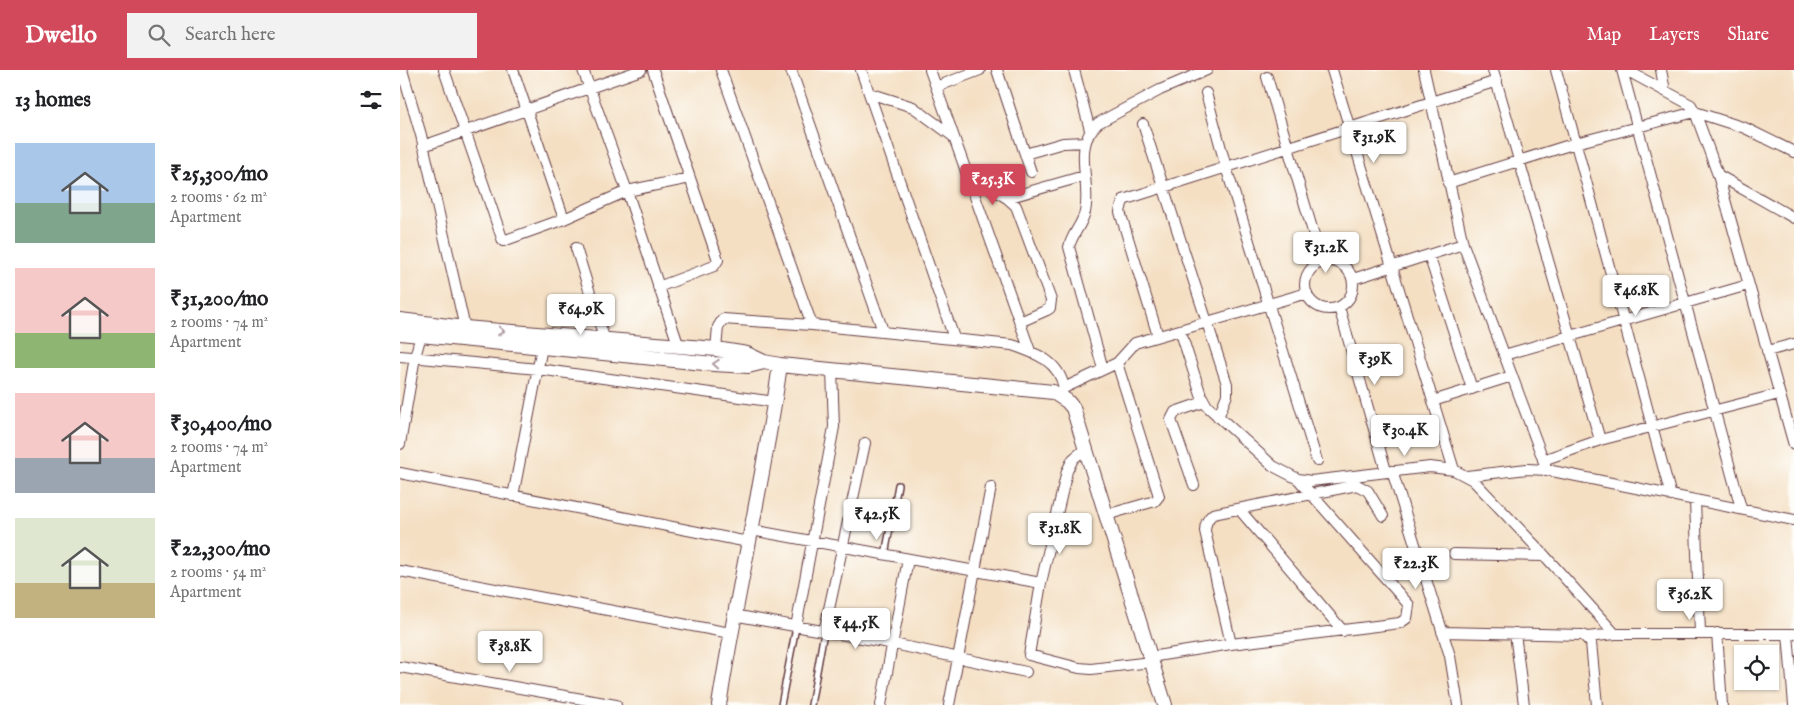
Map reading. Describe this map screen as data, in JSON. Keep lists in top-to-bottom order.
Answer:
{
  "page": {
    "header": "Dwello",
    "search": "Search here",
    "nav": ["Map", "Layers", "Share"],
    "heading": "13 homes",
    "price": [
      "₹31.9K",
      "₹25.3K",
      "₹31.2K",
      "₹46.8K",
      "₹64.9K",
      "₹39K",
      "₹30.4K",
      "₹42.5K",
      "₹31.8K",
      "₹22.3K",
      "₹36.2K",
      "₹44.5K",
      "₹38.8K"
    ],
    "list": [
      {
        "name": "₹25,300/mo",
        "note": "2 rooms · 62 m² · Apartment"
      },
      {
        "name": "₹31,200/mo",
        "note": "2 rooms · 74 m² · Apartment"
      },
      {
        "name": "₹30,400/mo",
        "note": "2 rooms · 74 m² · Apartment"
      },
      {
        "name": "₹22,300/mo",
        "note": "2 rooms · 54 m² · Apartment"
      }
    ]
  }
}
